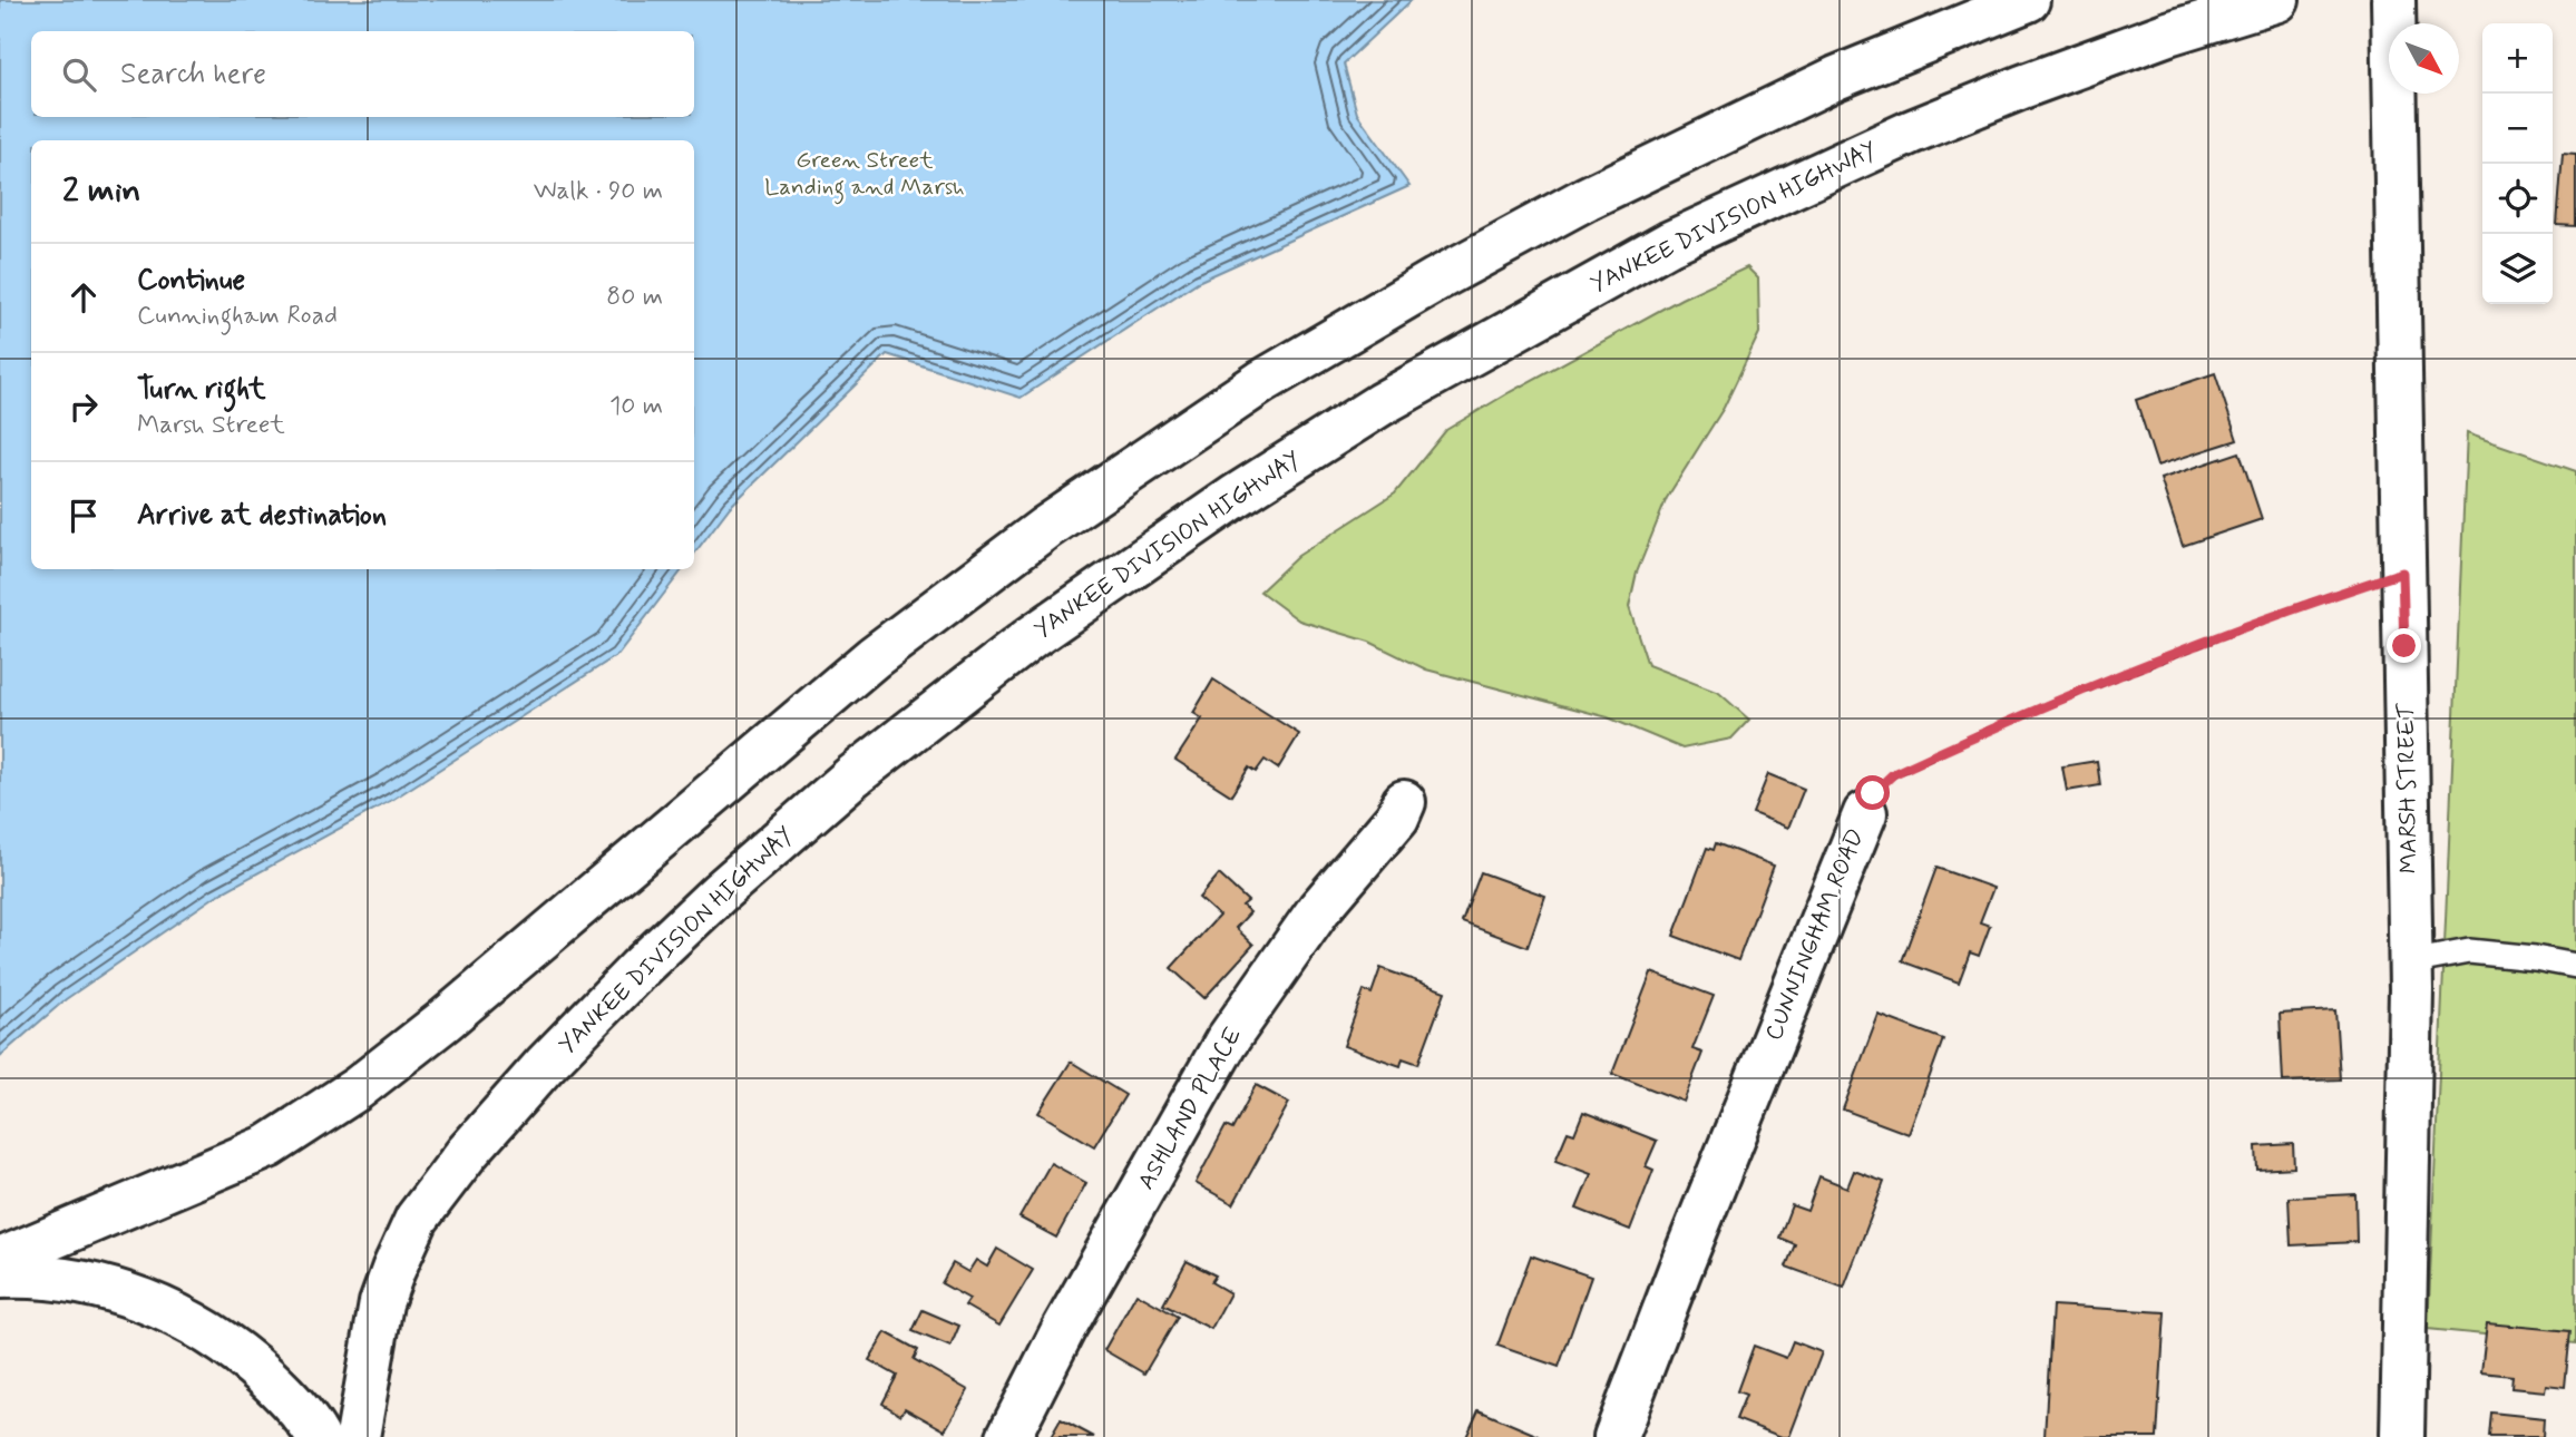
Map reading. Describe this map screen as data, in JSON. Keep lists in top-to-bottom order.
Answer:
{
  "streets": {
    "main road": [
      "YANKEE DIVISION HIGHWAY",
      "MARSH STREET",
      "CUNNINGHAM ROAD",
      "ASHLAND PLACE"
    ]
  },
  "crossings": [
    ["MARSH STREET", "CUNNINGHAM ROAD"]
  ],
  "parks": ["Green Street Landing and Marsh"],
  "north": "bottom right",
  "page": {
    "map_buttons": ["+", "−"],
    "search": "Search here",
    "heading": ["2 min", "Walk · 90 m"],
    "list": [
      ["Continue", "Cunningham Road", "80 m"],
      ["Turn right", "Marsh Street", "10 m"],
      "Arrive at destination"
    ]
  }
}
